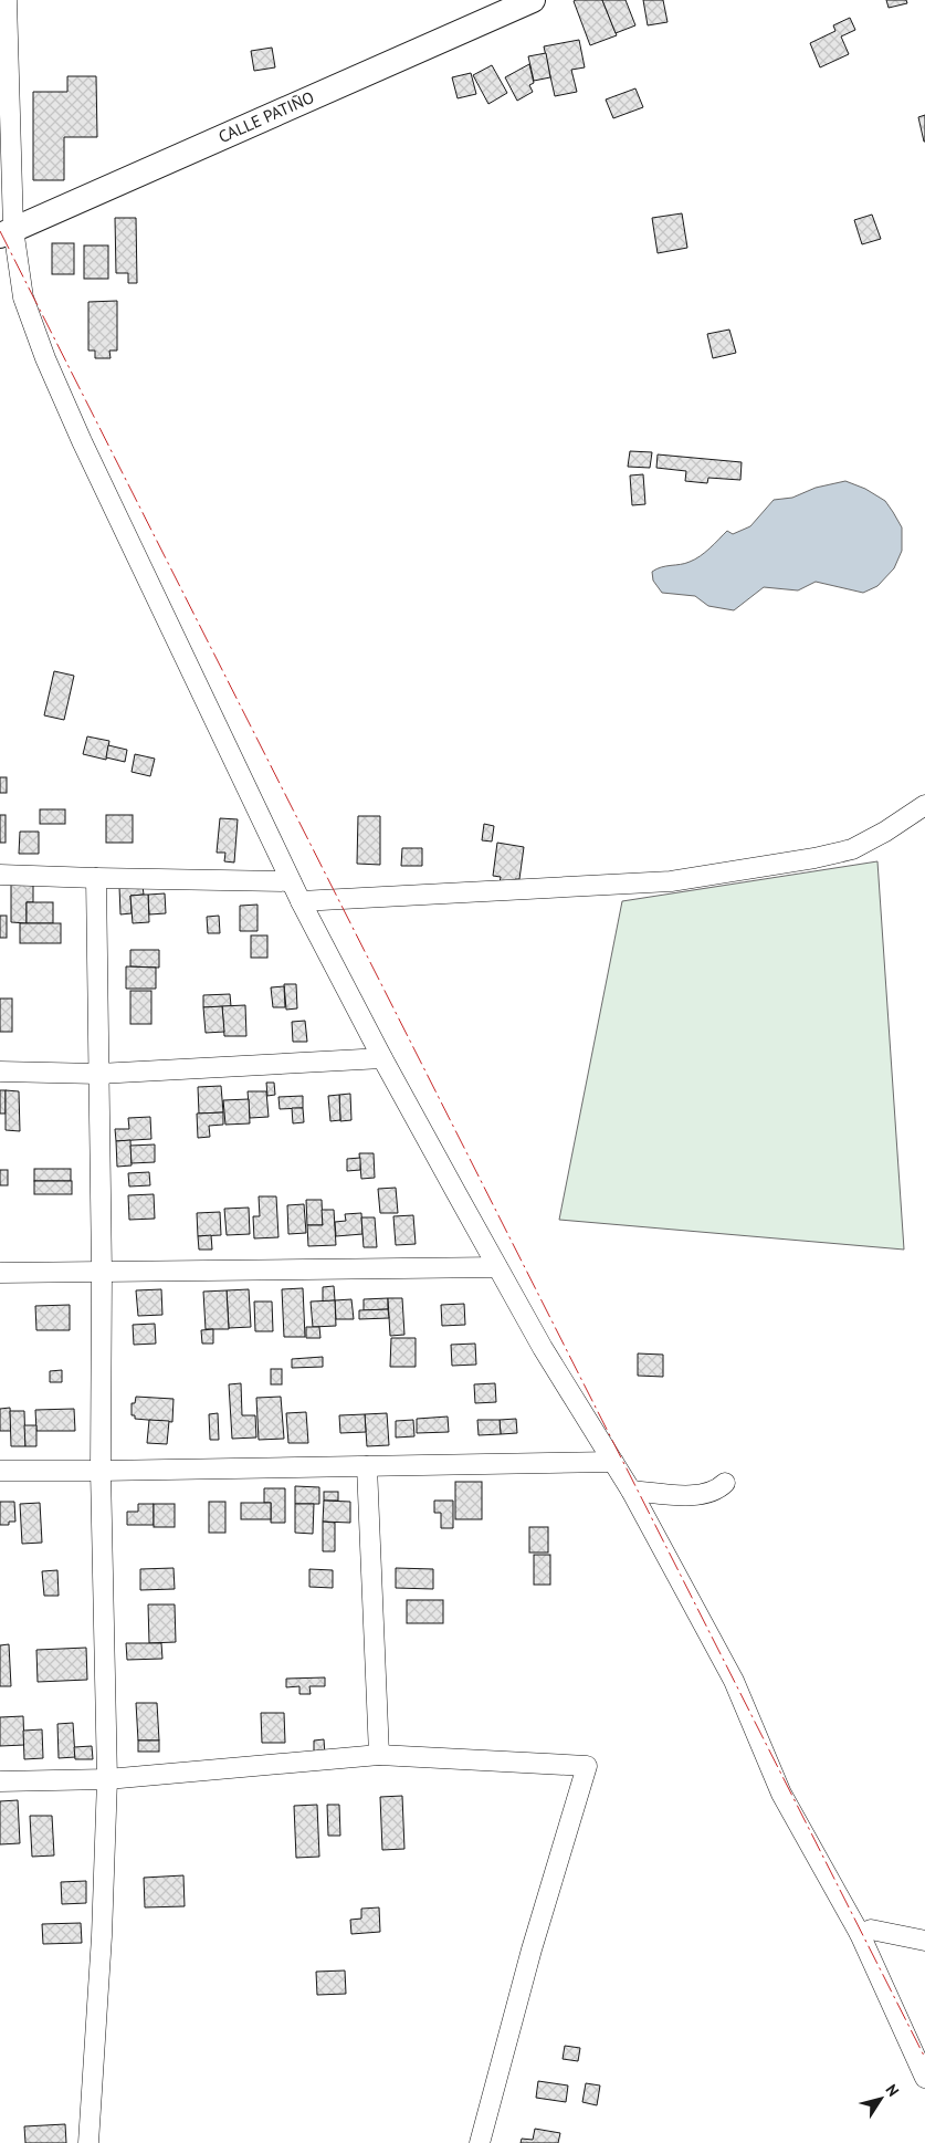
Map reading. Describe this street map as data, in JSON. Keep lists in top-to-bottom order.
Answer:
{
  "streets": {
    "main road": ["CALLE PATIÑO"]
  },
  "north": "top right"
}
